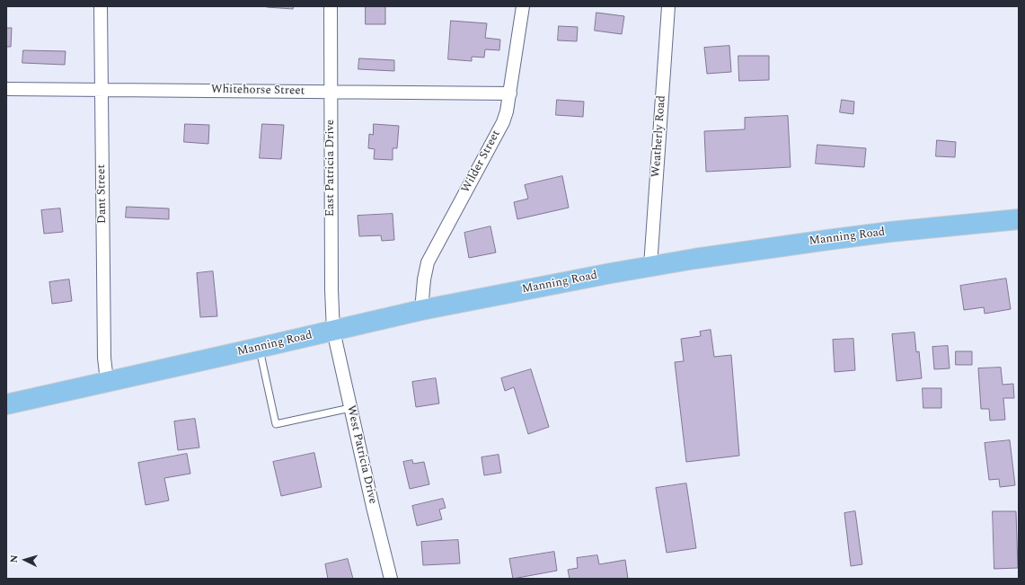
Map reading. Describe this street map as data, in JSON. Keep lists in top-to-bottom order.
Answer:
{
  "streets": {
    "main road": ["Manning Road"],
    "street": [
      "Whitehorse Street",
      "Weatherly Road",
      "Wilder Street",
      "East Patricia Drive",
      "Dant Street",
      "West Patricia Drive"
    ]
  },
  "crossings": [
    ["Whitehorse Street", "Wilder Street"],
    ["Whitehorse Street", "East Patricia Drive"],
    ["Whitehorse Street", "Dant Street"],
    ["Weatherly Road", "Manning Road"],
    ["Wilder Street", "Manning Road"],
    ["East Patricia Drive", "Manning Road"],
    ["East Patricia Drive", "West Patricia Drive"],
    ["Dant Street", "Manning Road"],
    ["Manning Road", "West Patricia Drive"]
  ],
  "north": "left"
}
